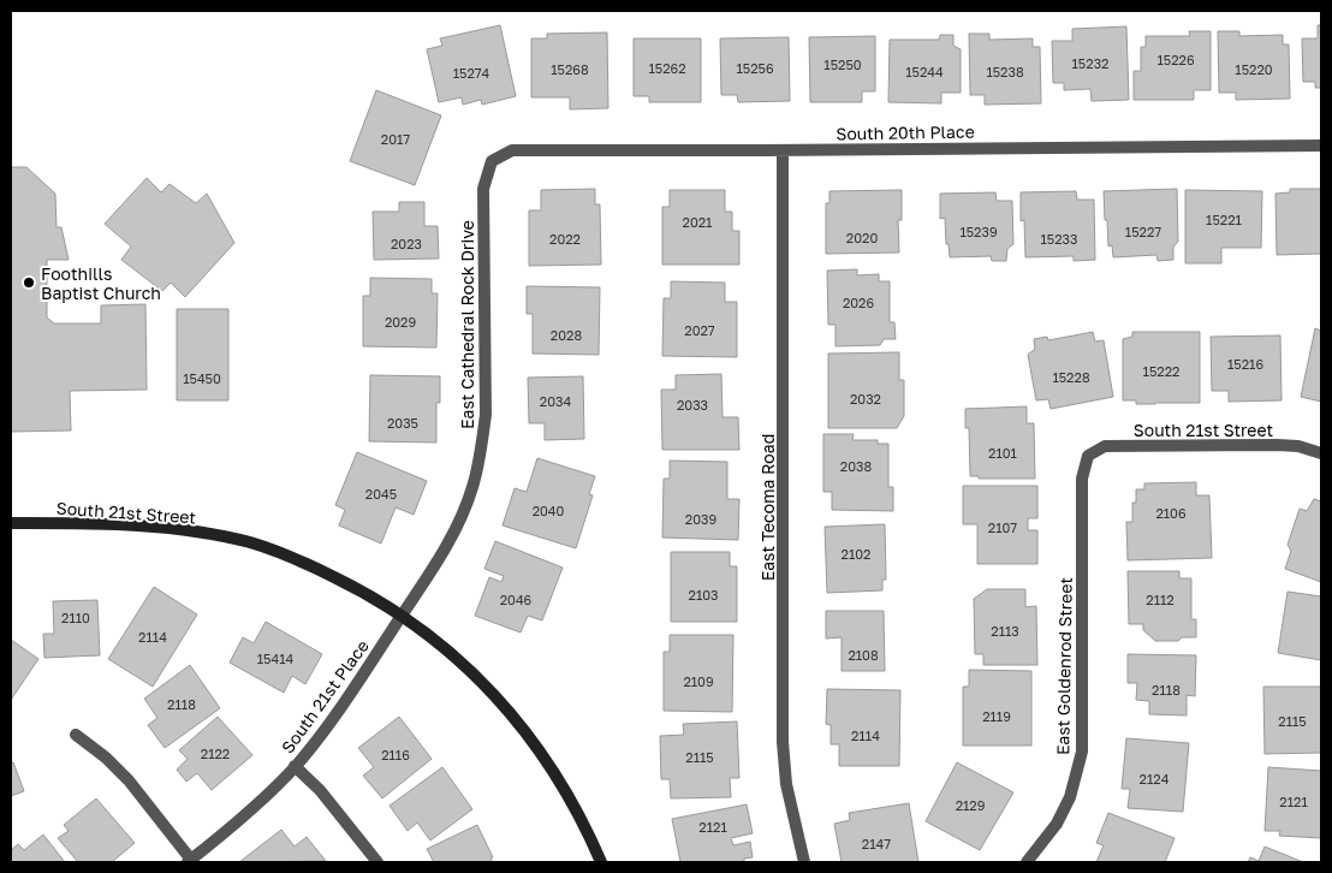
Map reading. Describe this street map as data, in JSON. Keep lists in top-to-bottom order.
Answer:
{
  "streets": {
    "street": [
      "South 20th Place",
      "East Cathedral Rock Drive",
      "South 21st Street",
      "East Tecoma Road",
      "East Goldenrod Street",
      "South 21st Place"
    ]
  },
  "crossings": [
    ["South 20th Place", "East Cathedral Rock Drive"],
    ["South 20th Place", "East Tecoma Road"],
    ["East Cathedral Rock Drive", "South 21st Street"],
    ["East Cathedral Rock Drive", "South 21st Place"],
    ["South 21st Street", "East Goldenrod Street"],
    ["South 21st Street", "South 21st Place"]
  ],
  "places": ["Foothills Baptist Church"],
  "house_numbers": [
    "15226",
    "15232",
    "15250",
    "15262",
    "15256",
    "15268",
    "15220",
    "15244",
    "15238",
    "15274",
    "2017",
    "15221",
    "2021",
    "15239",
    "15227",
    "2020",
    "2022",
    "15233",
    "2023",
    "2026",
    "2029",
    "2027",
    "2028",
    "15216",
    "15222",
    "15228",
    "15450",
    "2032",
    "2034",
    "2033",
    "2035",
    "2101",
    "2038",
    "2045",
    "2040",
    "2106",
    "2039",
    "2107",
    "2102",
    "2103",
    "2046",
    "2112",
    "2110",
    "2113",
    "2114",
    "2108",
    "15414",
    "2109",
    "2118",
    "2118",
    "2119",
    "2115",
    "2114",
    "2122",
    "2116",
    "2115",
    "2124",
    "2121",
    "2129",
    "2121",
    "2147"
  ]
}
